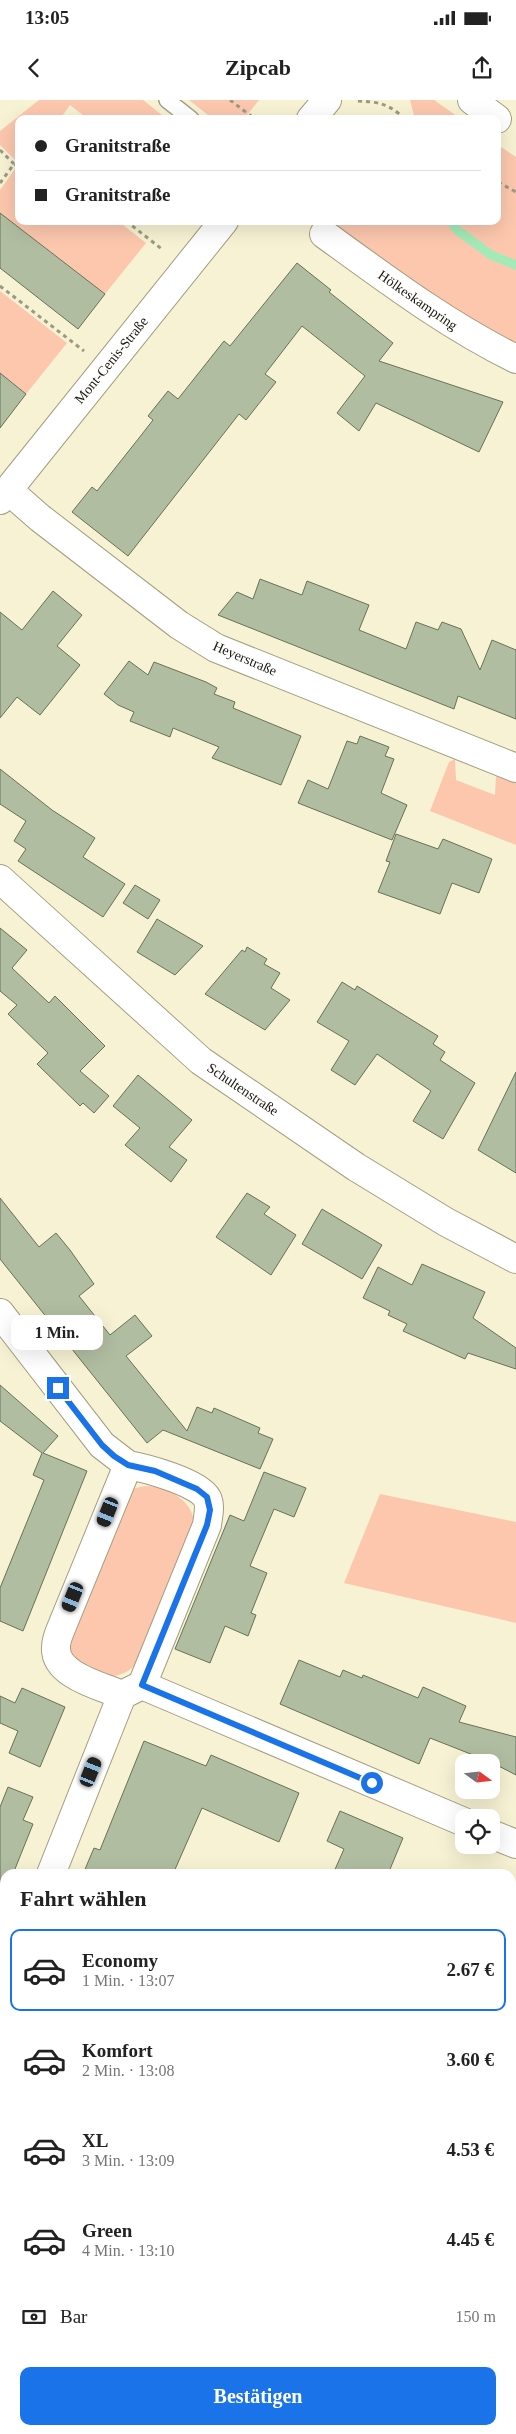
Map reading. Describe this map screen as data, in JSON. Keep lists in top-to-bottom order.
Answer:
{
  "streets": {
    "street": [
      "Hölkeskampring",
      "Mont-Cenis-Straße",
      "Heyerstraße",
      "Schultenstraße"
    ]
  },
  "crossings": [
    ["Mont-Cenis-Straße", "Heyerstraße"]
  ],
  "north": "right",
  "page": {
    "status": "13:05",
    "header": "Zipcab",
    "banner": ["Granitstraße", "Granitstraße"],
    "bubble": "1 Min.",
    "heading": "Fahrt wählen",
    "list": [
      {
        "name": "Economy",
        "note": "1 Min. · 13:07",
        "value": "2.67 €"
      },
      {
        "name": "Komfort",
        "note": "2 Min. · 13:08",
        "value": "3.60 €"
      },
      {
        "name": "XL",
        "note": "3 Min. · 13:09",
        "value": "4.53 €"
      },
      {
        "name": "Green",
        "note": "4 Min. · 13:10",
        "value": "4.45 €"
      }
    ],
    "pay": ["Bar", "150 m"],
    "buttons": "Bestätigen"
  }
}
